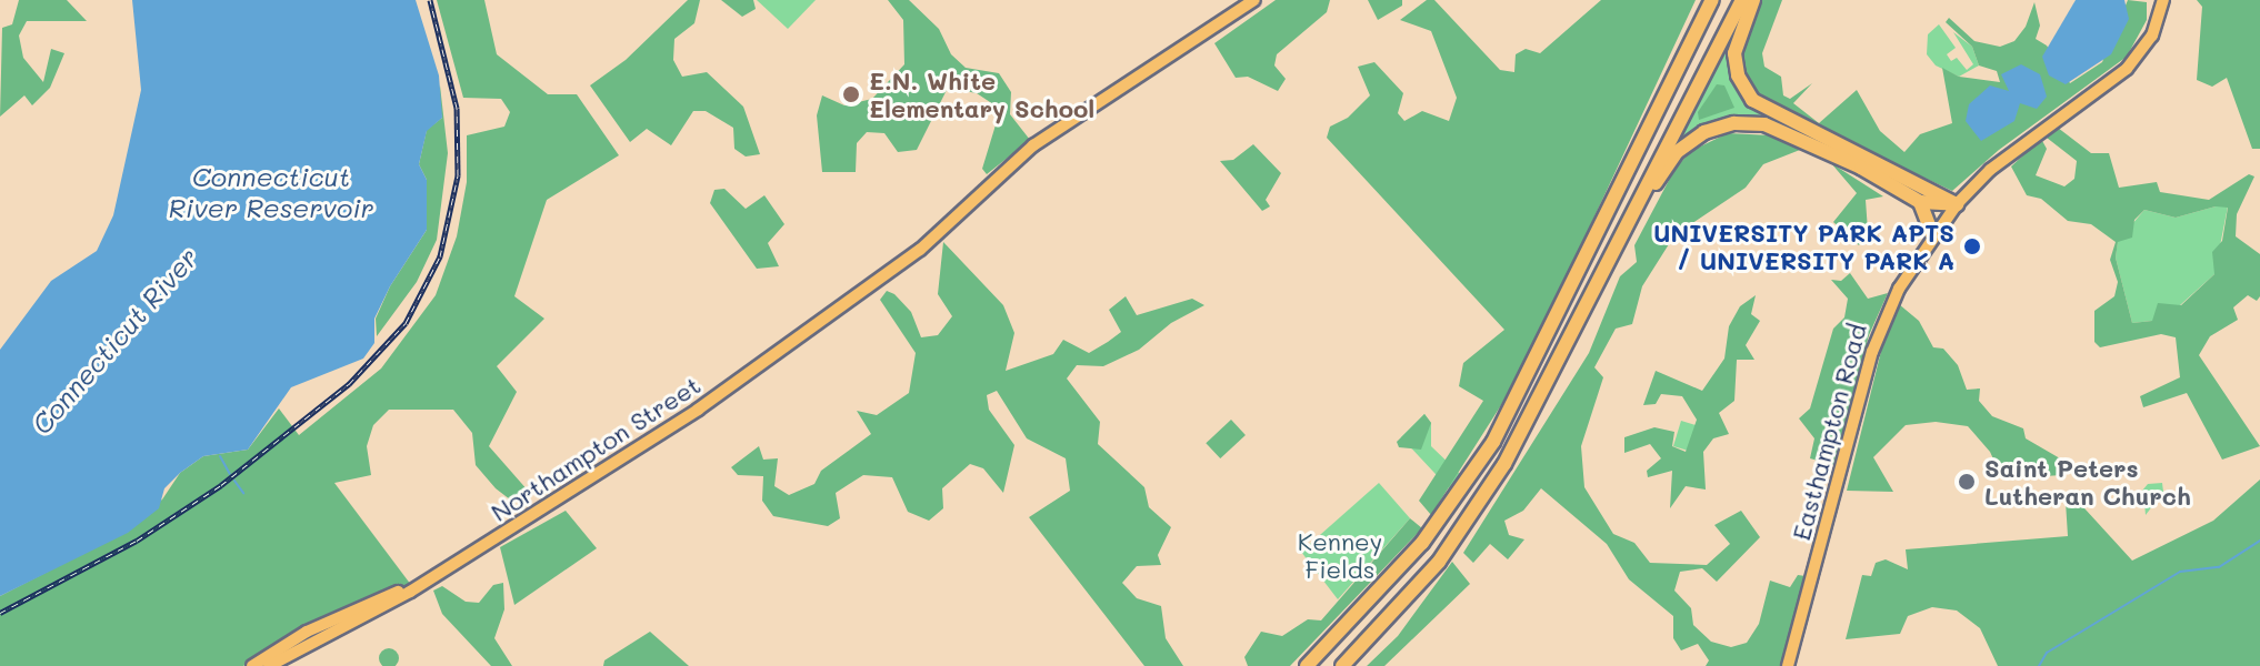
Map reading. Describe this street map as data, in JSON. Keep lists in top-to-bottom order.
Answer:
{
  "streets": {
    "main road": ["Easthampton Road", "Northampton Street"]
  },
  "water": ["Connecticut River Reservoir", "Connecticut River"],
  "parks": ["Kenney Fields"],
  "places": ["E.N. White Elementary School", "UNIVERSITY PARK APTS / UNIVERSITY PARK A", "Saint Peters Lutheran Church"]
}
